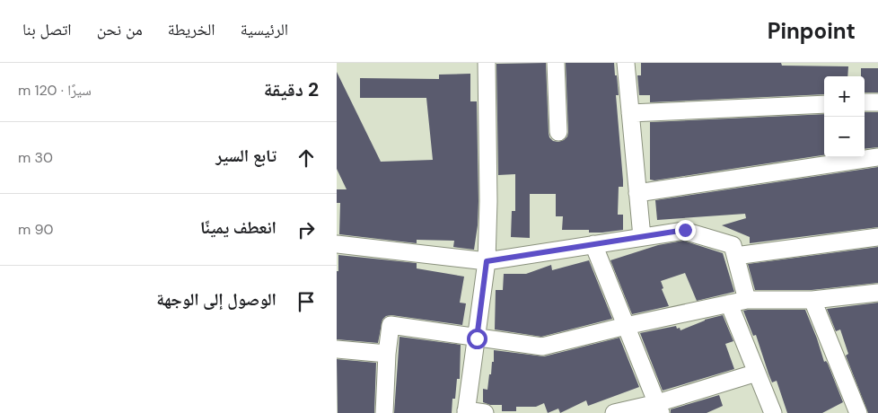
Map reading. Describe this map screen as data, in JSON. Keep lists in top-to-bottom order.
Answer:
{
  "page": {
    "header": "Pinpoint",
    "nav": [
      "الرئيسية",
      "الخريطة",
      "من نحن",
      "اتصل بنا"
    ],
    "heading": ["2 دقيقة", "سيرًا · 120 m"],
    "map_buttons": ["+", "−"],
    "list": [
      ["تابع السير", "30 m"],
      ["انعطف يمينًا", "90 m"],
      "الوصول إلى الوجهة"
    ]
  }
}
